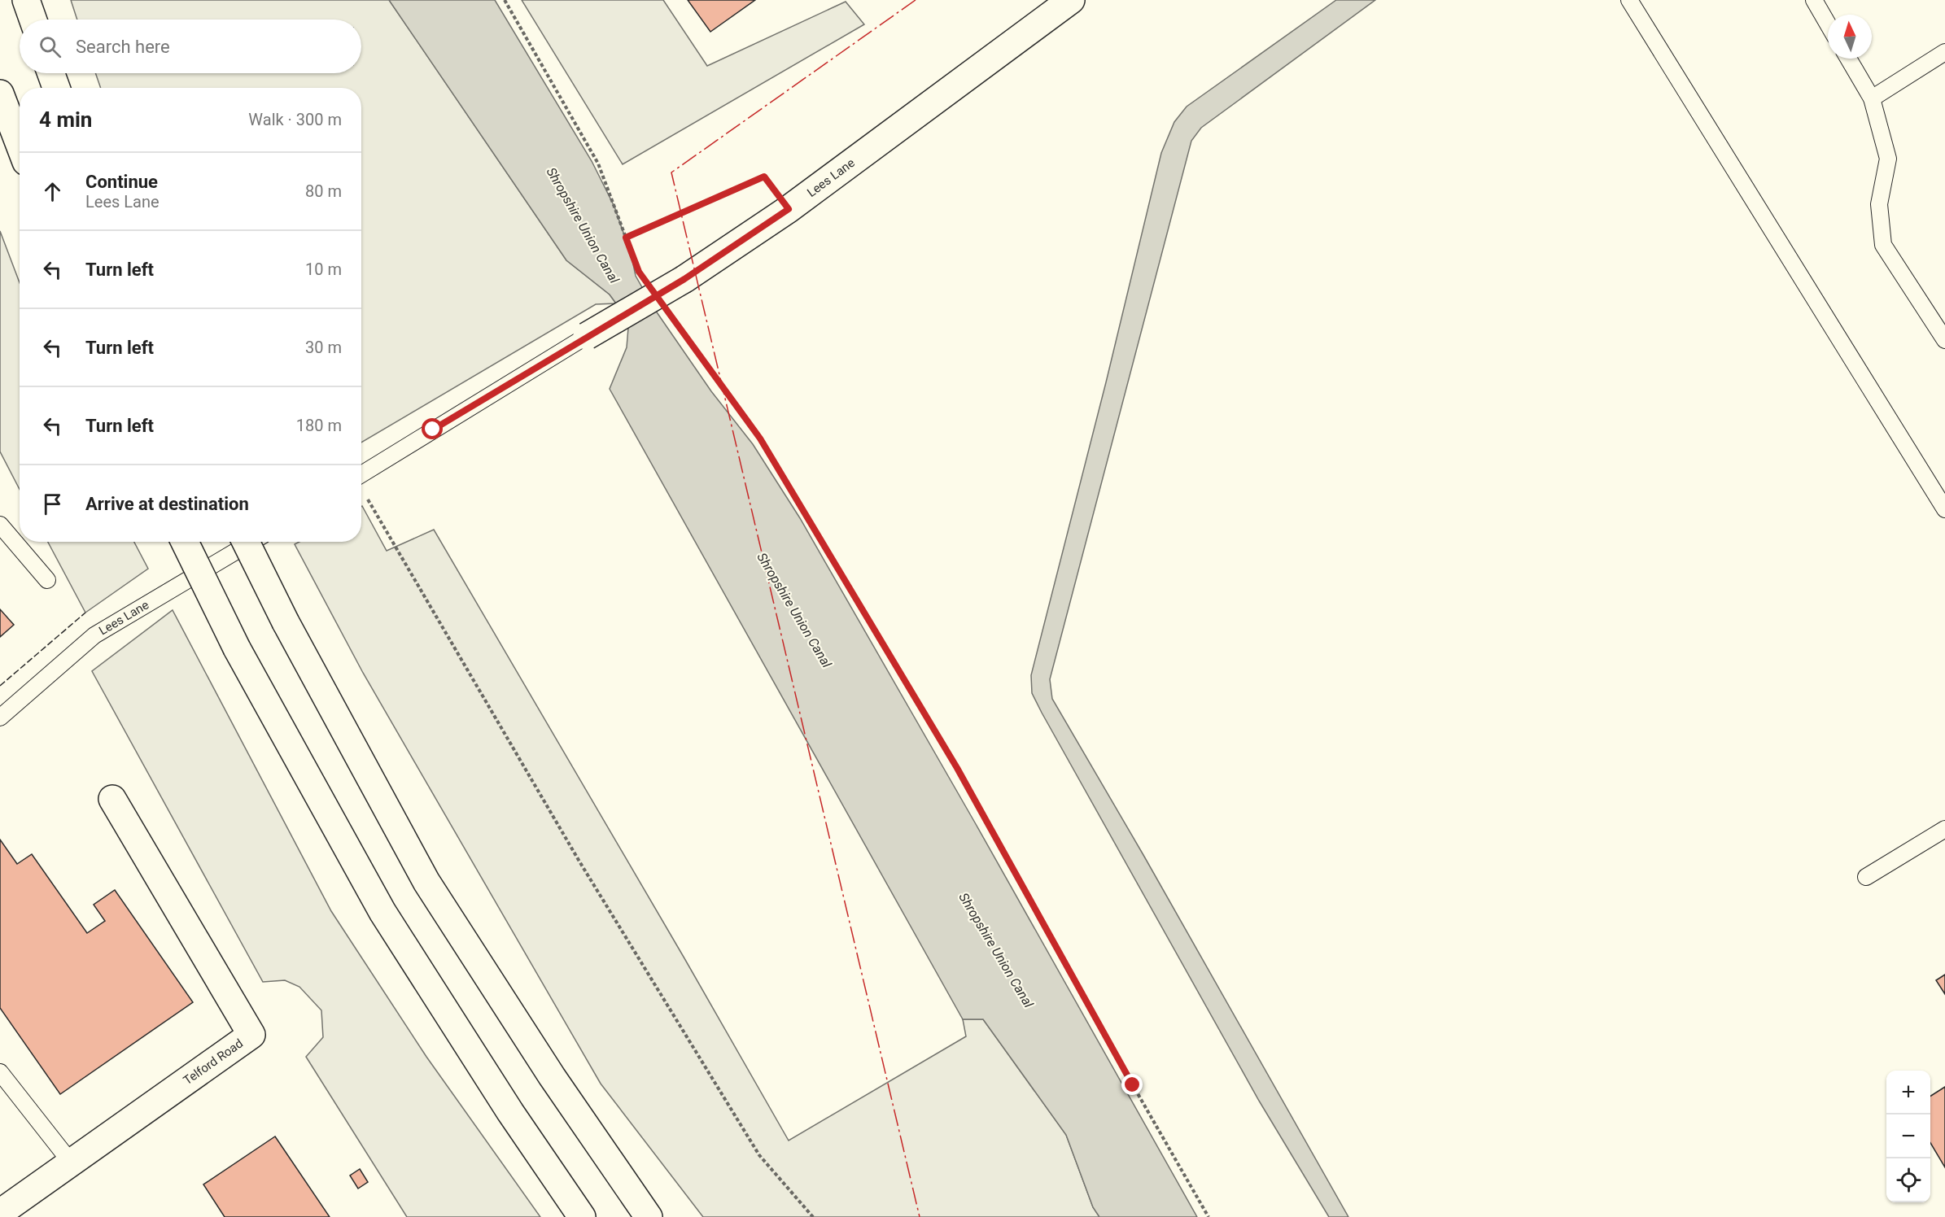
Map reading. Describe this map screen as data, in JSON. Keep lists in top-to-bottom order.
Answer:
{
  "streets": {
    "main road": ["Lees Lane", "Telford Road"]
  },
  "water": ["Shropshire Union Canal"],
  "north": "top",
  "page": {
    "search": "Search here",
    "heading": ["4 min", "Walk · 300 m"],
    "list": [
      ["Continue", "Lees Lane", "80 m"],
      ["Turn left", "10 m"],
      ["Turn left", "30 m"],
      ["Turn left", "180 m"],
      "Arrive at destination"
    ],
    "map_buttons": ["+", "−"]
  }
}
